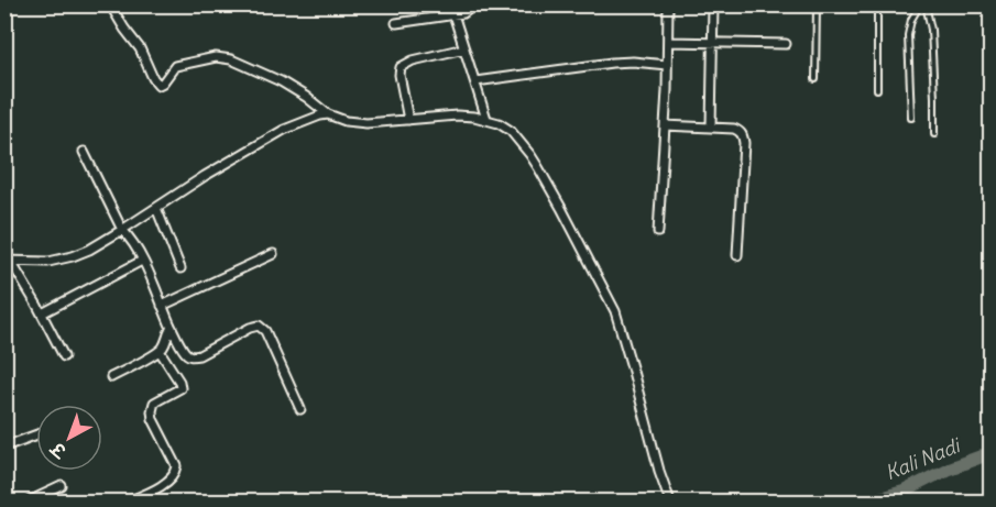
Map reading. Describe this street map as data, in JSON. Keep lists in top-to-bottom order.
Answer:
{
  "water": ["Kali Nadi"],
  "north": "bottom left"
}
